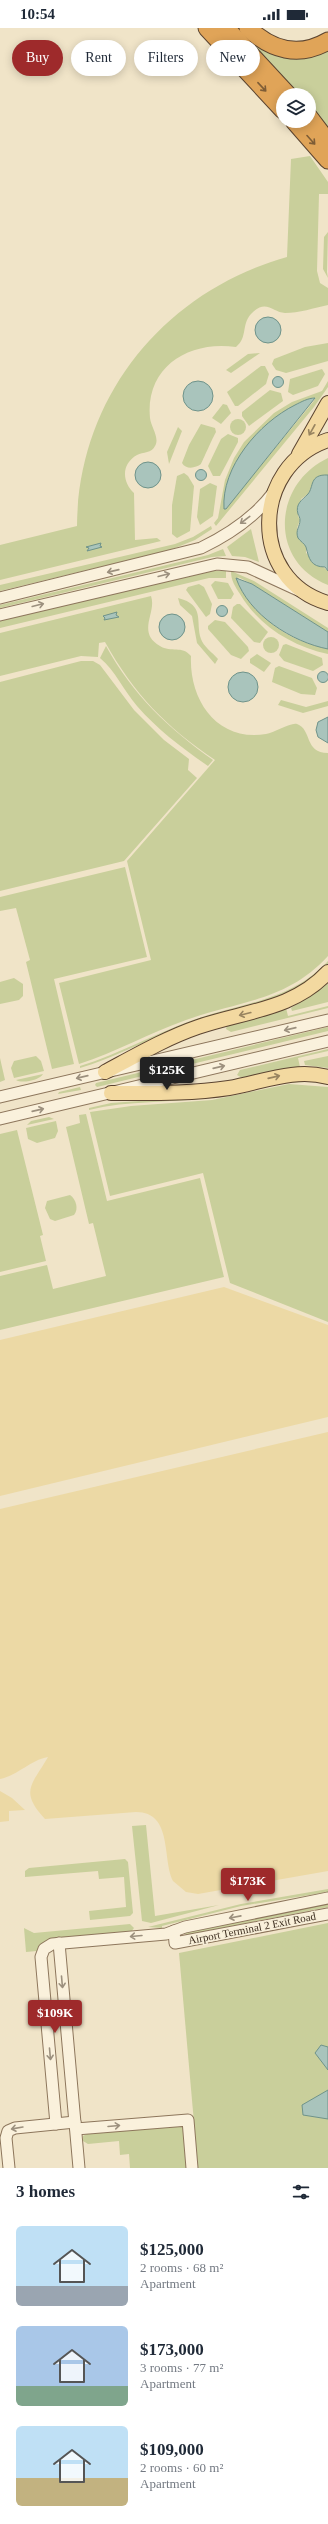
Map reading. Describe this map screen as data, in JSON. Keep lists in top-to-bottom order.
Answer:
{
  "streets": {
    "street": ["Airport Terminal 2 Exit Road"]
  },
  "page": {
    "status": "10:54",
    "chip": [
      "Buy",
      "Rent",
      "Filters",
      "New"
    ],
    "price": ["$125K", "$173K", "$109K"],
    "heading": "3 homes",
    "list": [
      {
        "name": "$125,000",
        "note": "2 rooms · 68 m² · Apartment"
      },
      {
        "name": "$173,000",
        "note": "3 rooms · 77 m² · Apartment"
      },
      {
        "name": "$109,000",
        "note": "2 rooms · 60 m² · Apartment"
      }
    ]
  }
}
